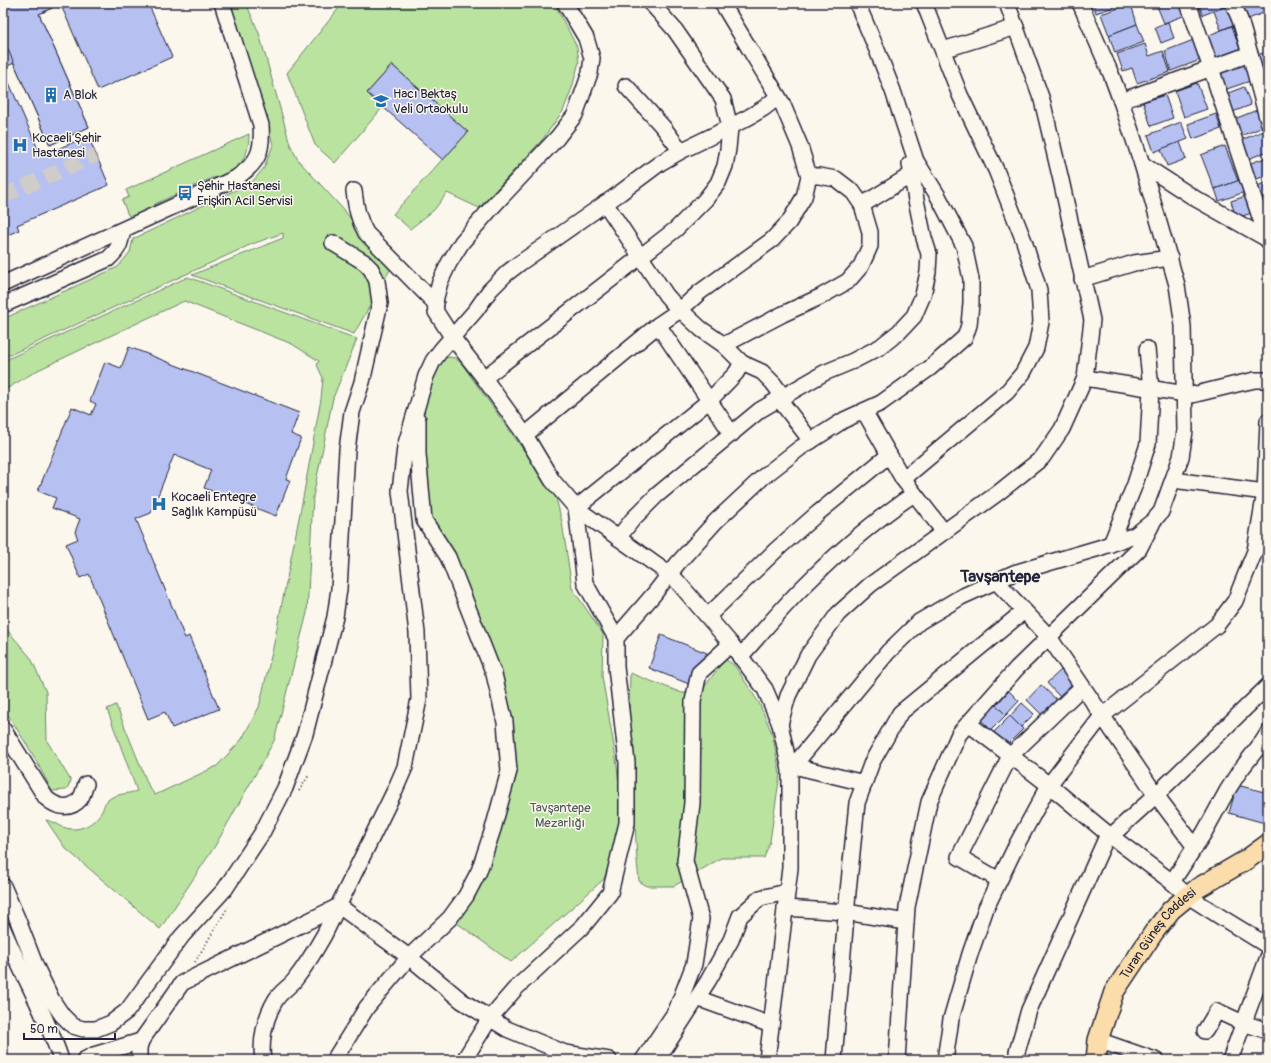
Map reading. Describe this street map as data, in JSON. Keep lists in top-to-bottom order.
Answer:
{
  "streets": {
    "main road": ["Turan Güneş Caddesi"]
  },
  "districts": ["Tavşantepe"],
  "parks": ["Tavşantepe Mezarlığı"],
  "places": {
    "building": ["A Blok"],
    "school or university": ["Hacı Bektaş Veli Ortaokulu"],
    "hospital": ["Kocaeli Şehir Hastanesi", "Kocaeli Entegre Sağlık Kampüsü"],
    "bus stop": ["Şehir Hastanesi Erişkin Acil Servisi"]
  },
  "scale_bar": "50 m"
}
